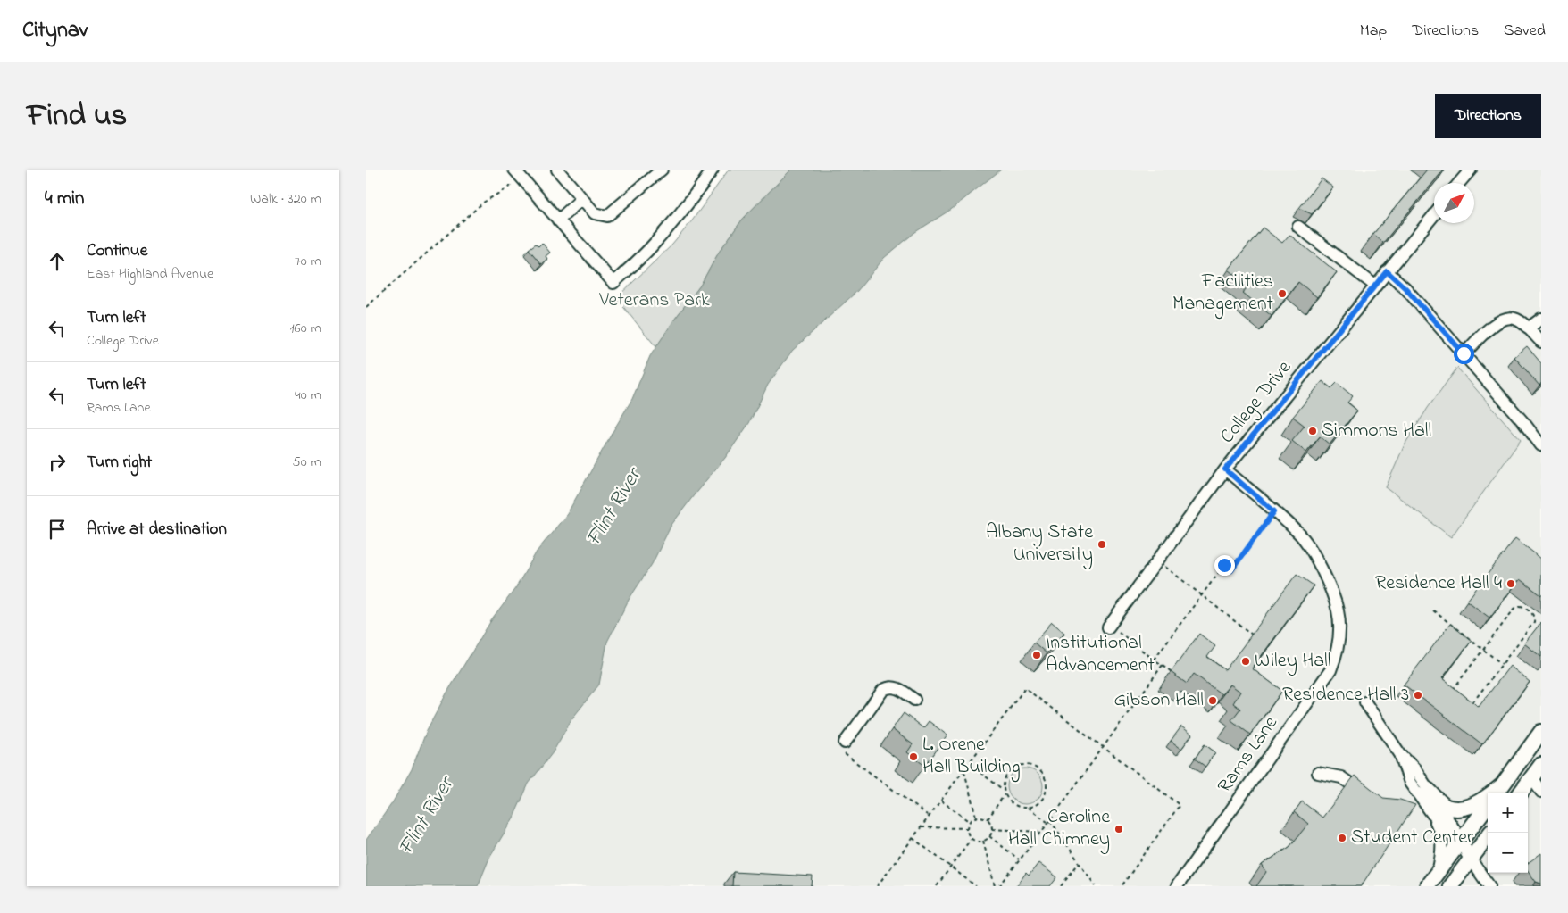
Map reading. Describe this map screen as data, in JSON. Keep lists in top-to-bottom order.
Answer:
{
  "streets": {
    "street": ["College Drive", "Rams Lane"]
  },
  "crossings": [
    ["College Drive", "Rams Lane"]
  ],
  "water": ["Flint River"],
  "parks": ["Veterans Park"],
  "places": [
    "Facilities Management",
    "Simmons Hall",
    "Albany State University",
    "Residence Hall 4",
    "Institutional Advancement",
    "Wiley Hall",
    "Residence Hall 3",
    "Gibson Hall",
    "L. Orene Hall Building",
    "Caroline Hall Chimney",
    "Student Center"
  ],
  "north": "top right",
  "page": {
    "header": "Citynav",
    "nav": ["Map", "Directions", "Saved"],
    "title": "Find us",
    "buttons": "Directions",
    "heading": ["4 min", "Walk · 320 m"],
    "list": [
      ["Continue", "East Highland Avenue", "70 m"],
      ["Turn left", "College Drive", "160 m"],
      ["Turn left", "Rams Lane", "40 m"],
      ["Turn right", "50 m"],
      "Arrive at destination"
    ],
    "map_buttons": ["+", "−"]
  }
}
